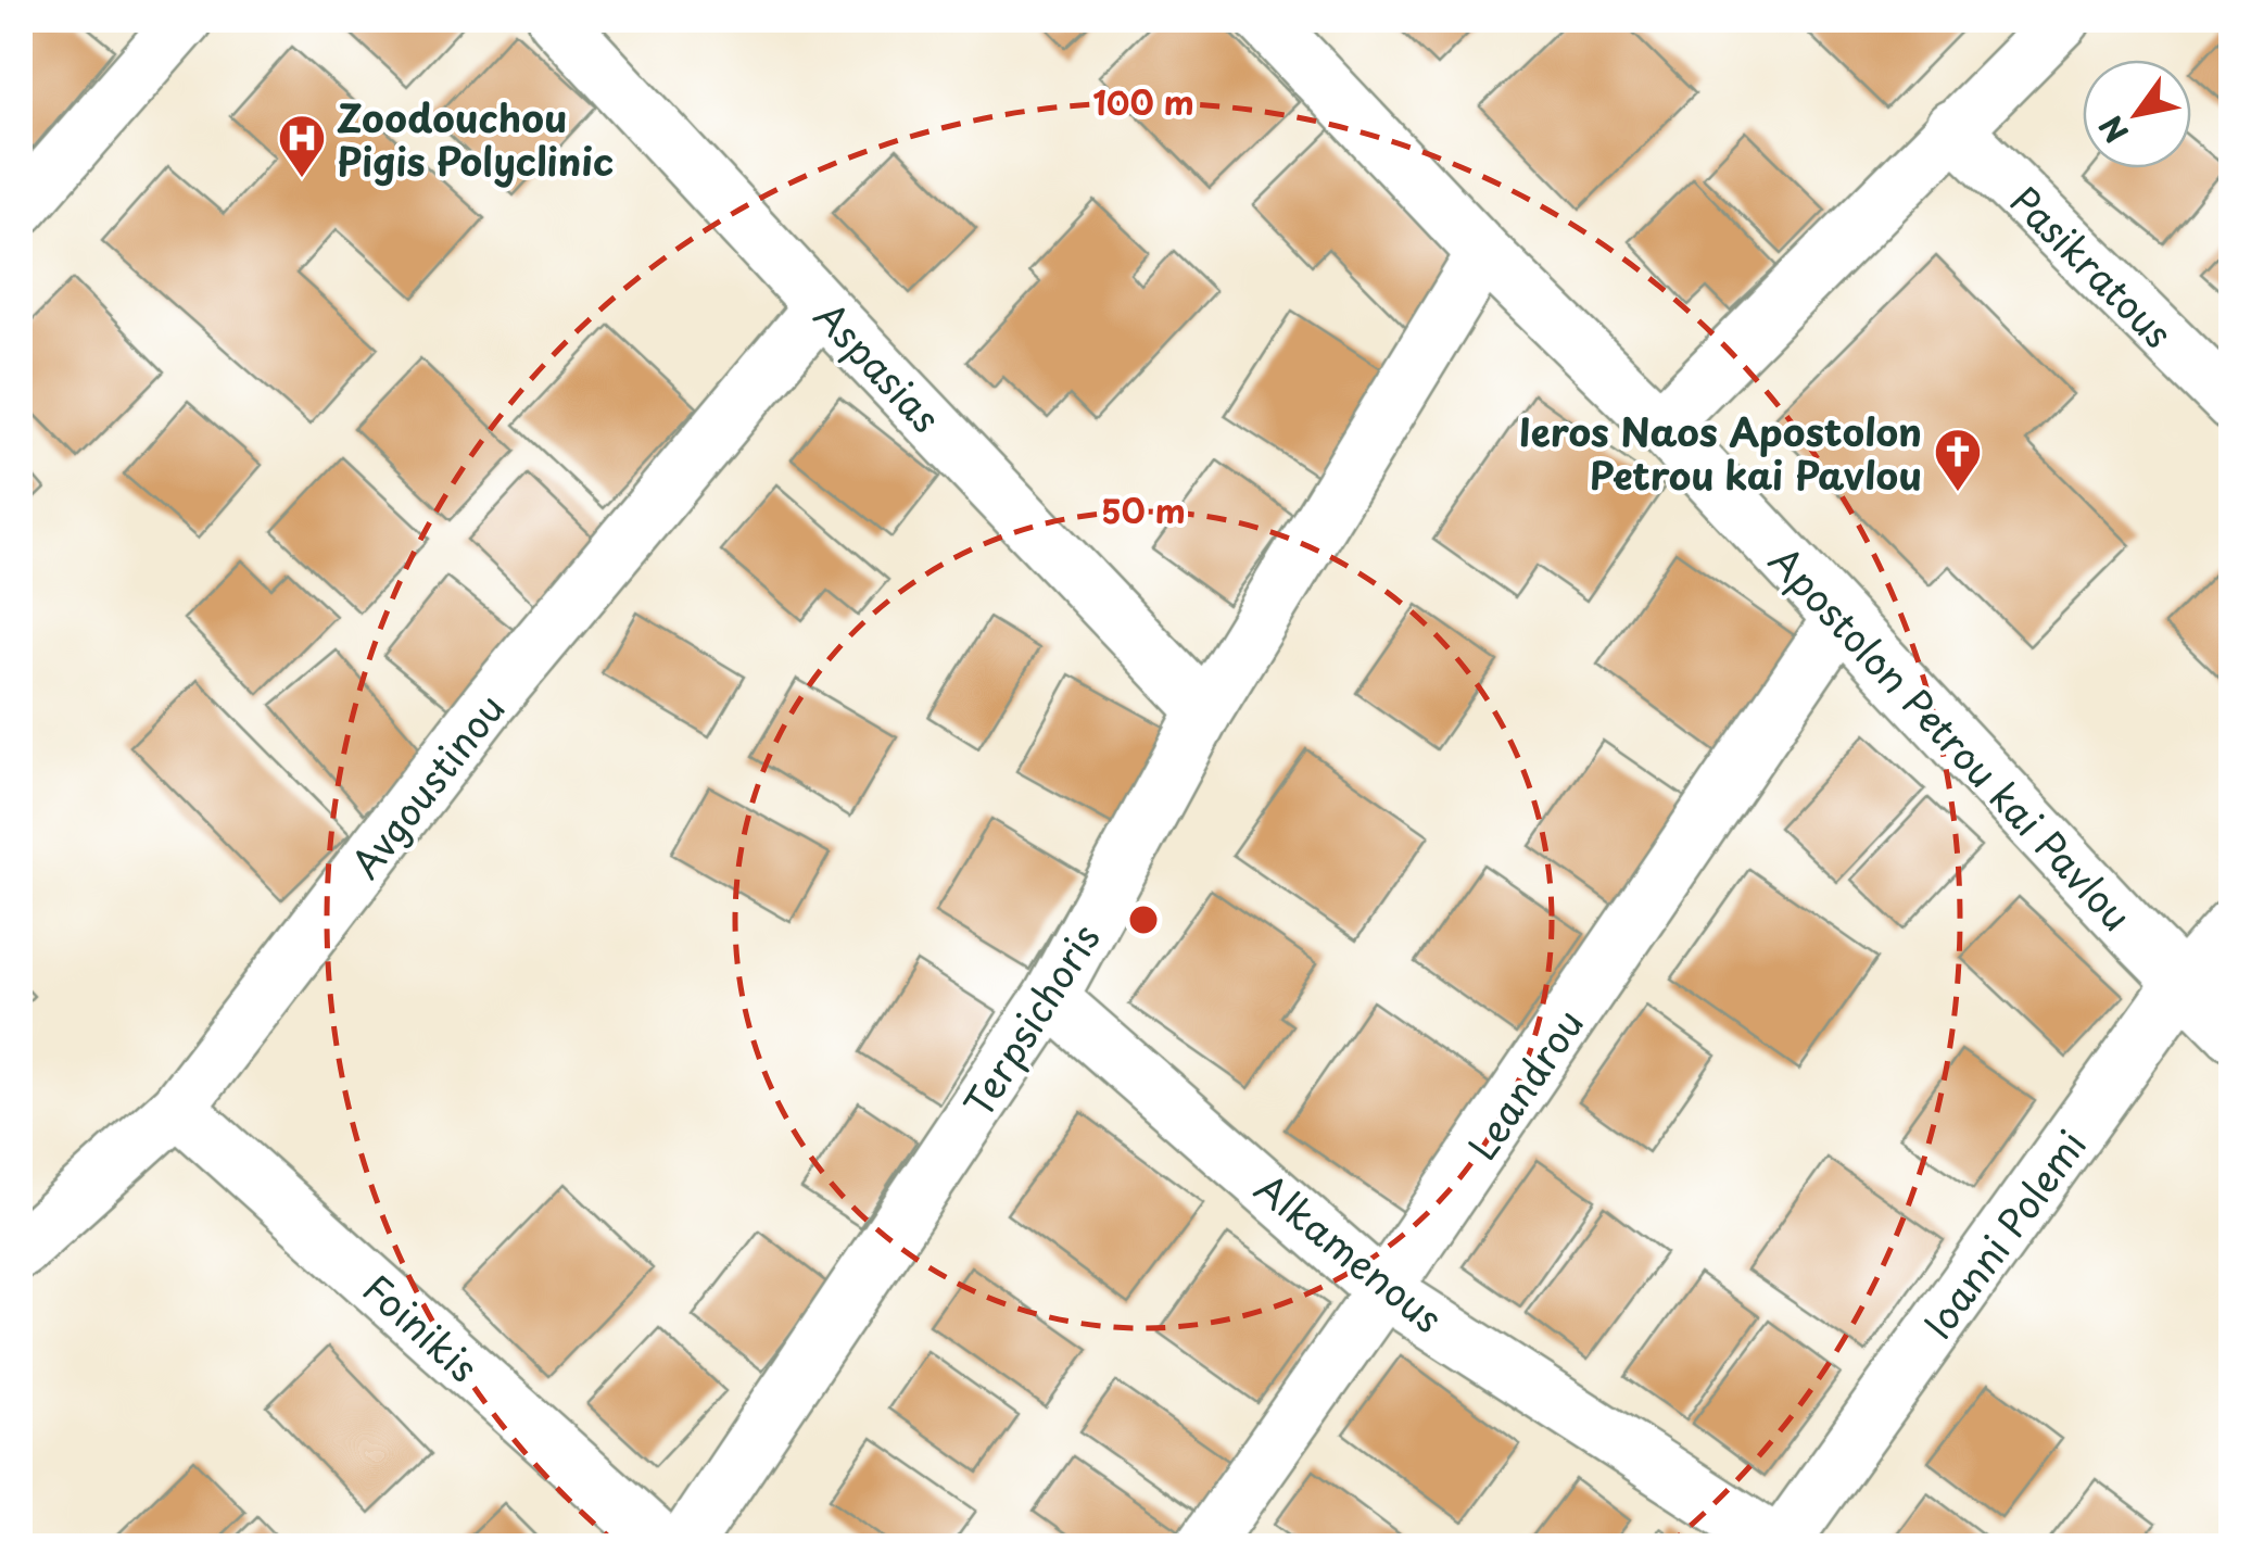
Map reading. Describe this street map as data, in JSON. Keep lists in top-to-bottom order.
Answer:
{
  "streets": {
    "street": [
      "Pasikratous",
      "Aspasias",
      "Apostolon Petrou kai Pavlou",
      "Avgoustinou",
      "Terpsichoris",
      "Leandrou",
      "Ioanni Polemi",
      "Alkamenous",
      "Foinikis"
    ]
  },
  "crossings": [
    ["Aspasias", "Avgoustinou"],
    ["Aspasias", "Terpsichoris"],
    ["Apostolon Petrou kai Pavlou", "Terpsichoris"],
    ["Apostolon Petrou kai Pavlou", "Leandrou"],
    ["Apostolon Petrou kai Pavlou", "Ioanni Polemi"],
    ["Avgoustinou", "Foinikis"],
    ["Terpsichoris", "Alkamenous"],
    ["Leandrou", "Alkamenous"],
    ["Ioanni Polemi", "Alkamenous"]
  ],
  "places": {
    "hospital": ["Zoodouchou Pigis Polyclinic"],
    "church": ["Ieros Naos Apostolon Petrou kai Pavlou"]
  },
  "north": "bottom left",
  "rings": ["100 m", "50 m"]
}
